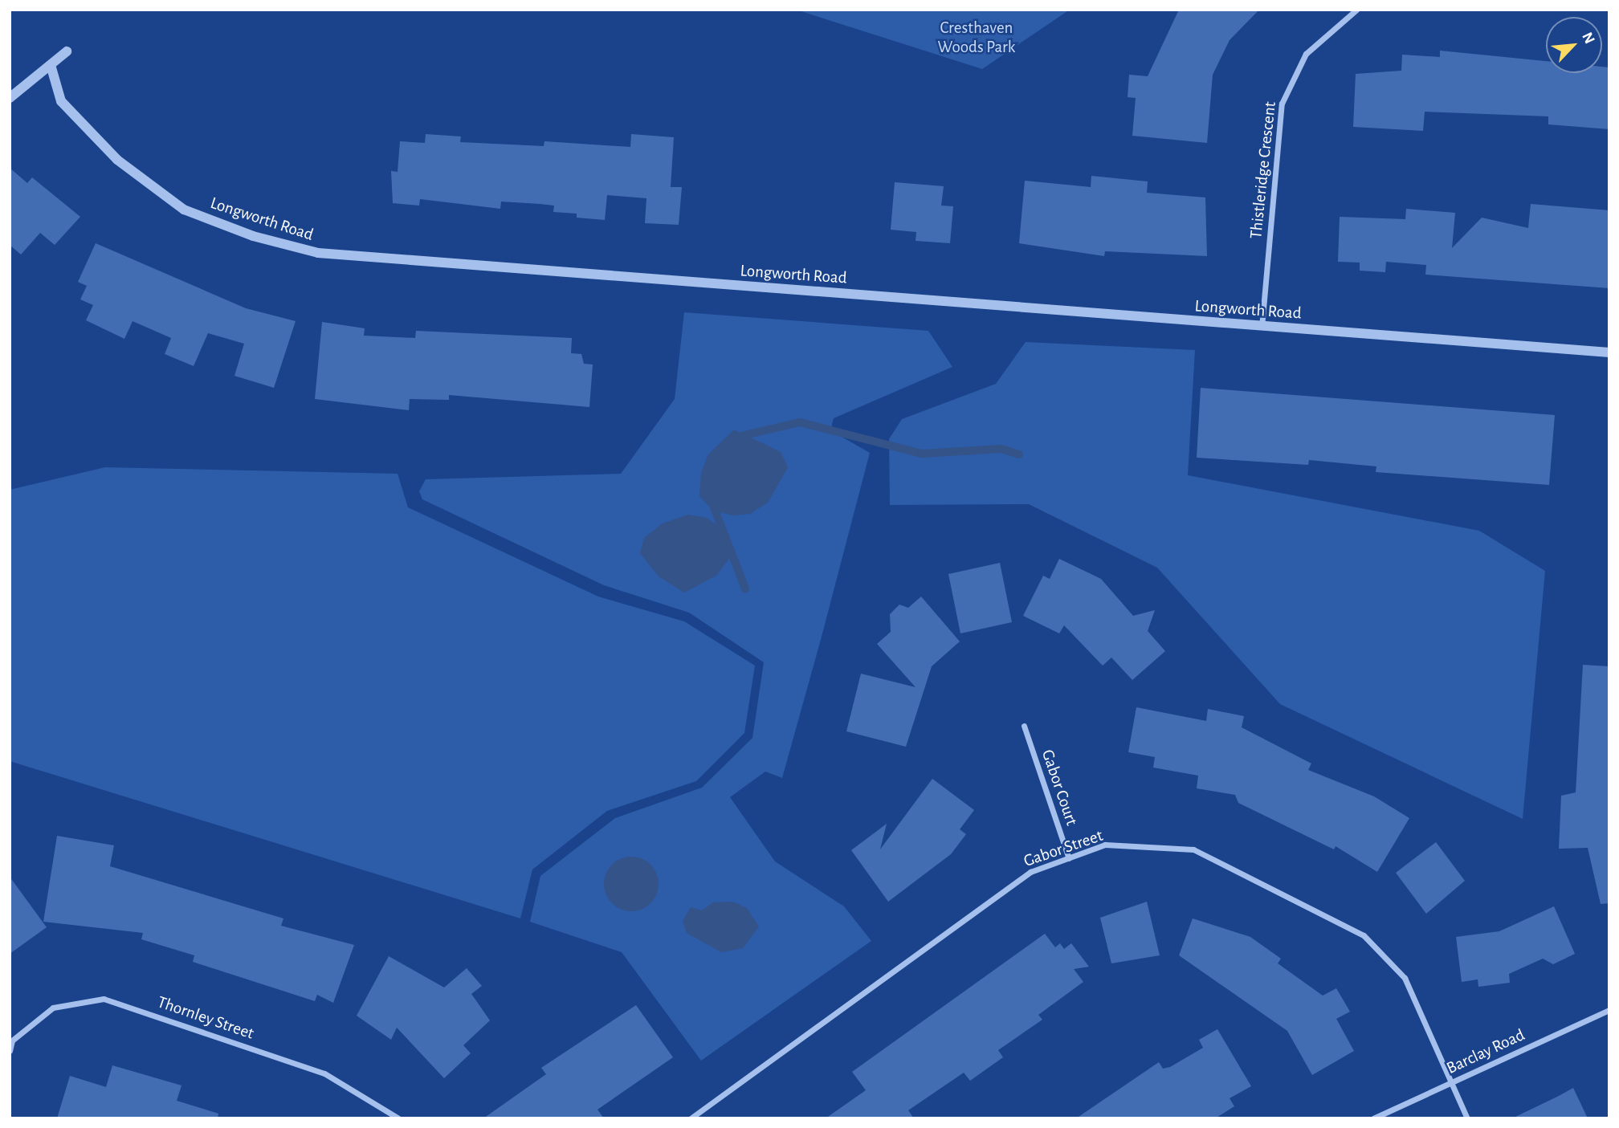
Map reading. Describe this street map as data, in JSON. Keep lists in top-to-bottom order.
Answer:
{
  "streets": {
    "street": [
      "Thistleridge Crescent",
      "Longworth Road",
      "Gabor Court",
      "Gabor Street",
      "Thornley Street",
      "Barclay Road"
    ]
  },
  "crossings": [
    ["Thistleridge Crescent", "Longworth Road"],
    ["Gabor Court", "Gabor Street"],
    ["Gabor Street", "Barclay Road"]
  ],
  "parks": ["Cresthaven Woods Park"],
  "north": "top right"
}
